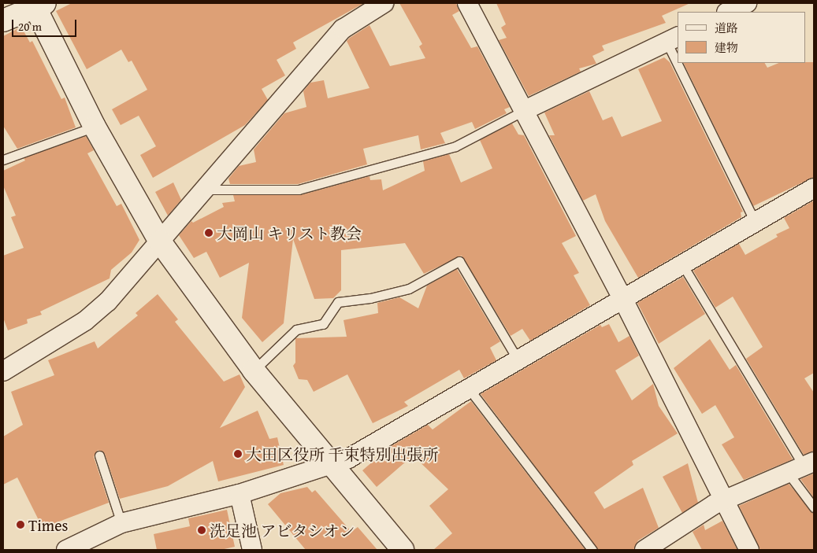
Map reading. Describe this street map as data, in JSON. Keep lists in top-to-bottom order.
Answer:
{
  "places": [
    "大岡山 キリスト教会",
    "大田区役所 千束特別出張所",
    "Times",
    "洗足池 アビタシオン"
  ],
  "legend": ["道路", "建物"],
  "scale_bar": "20 m"
}
